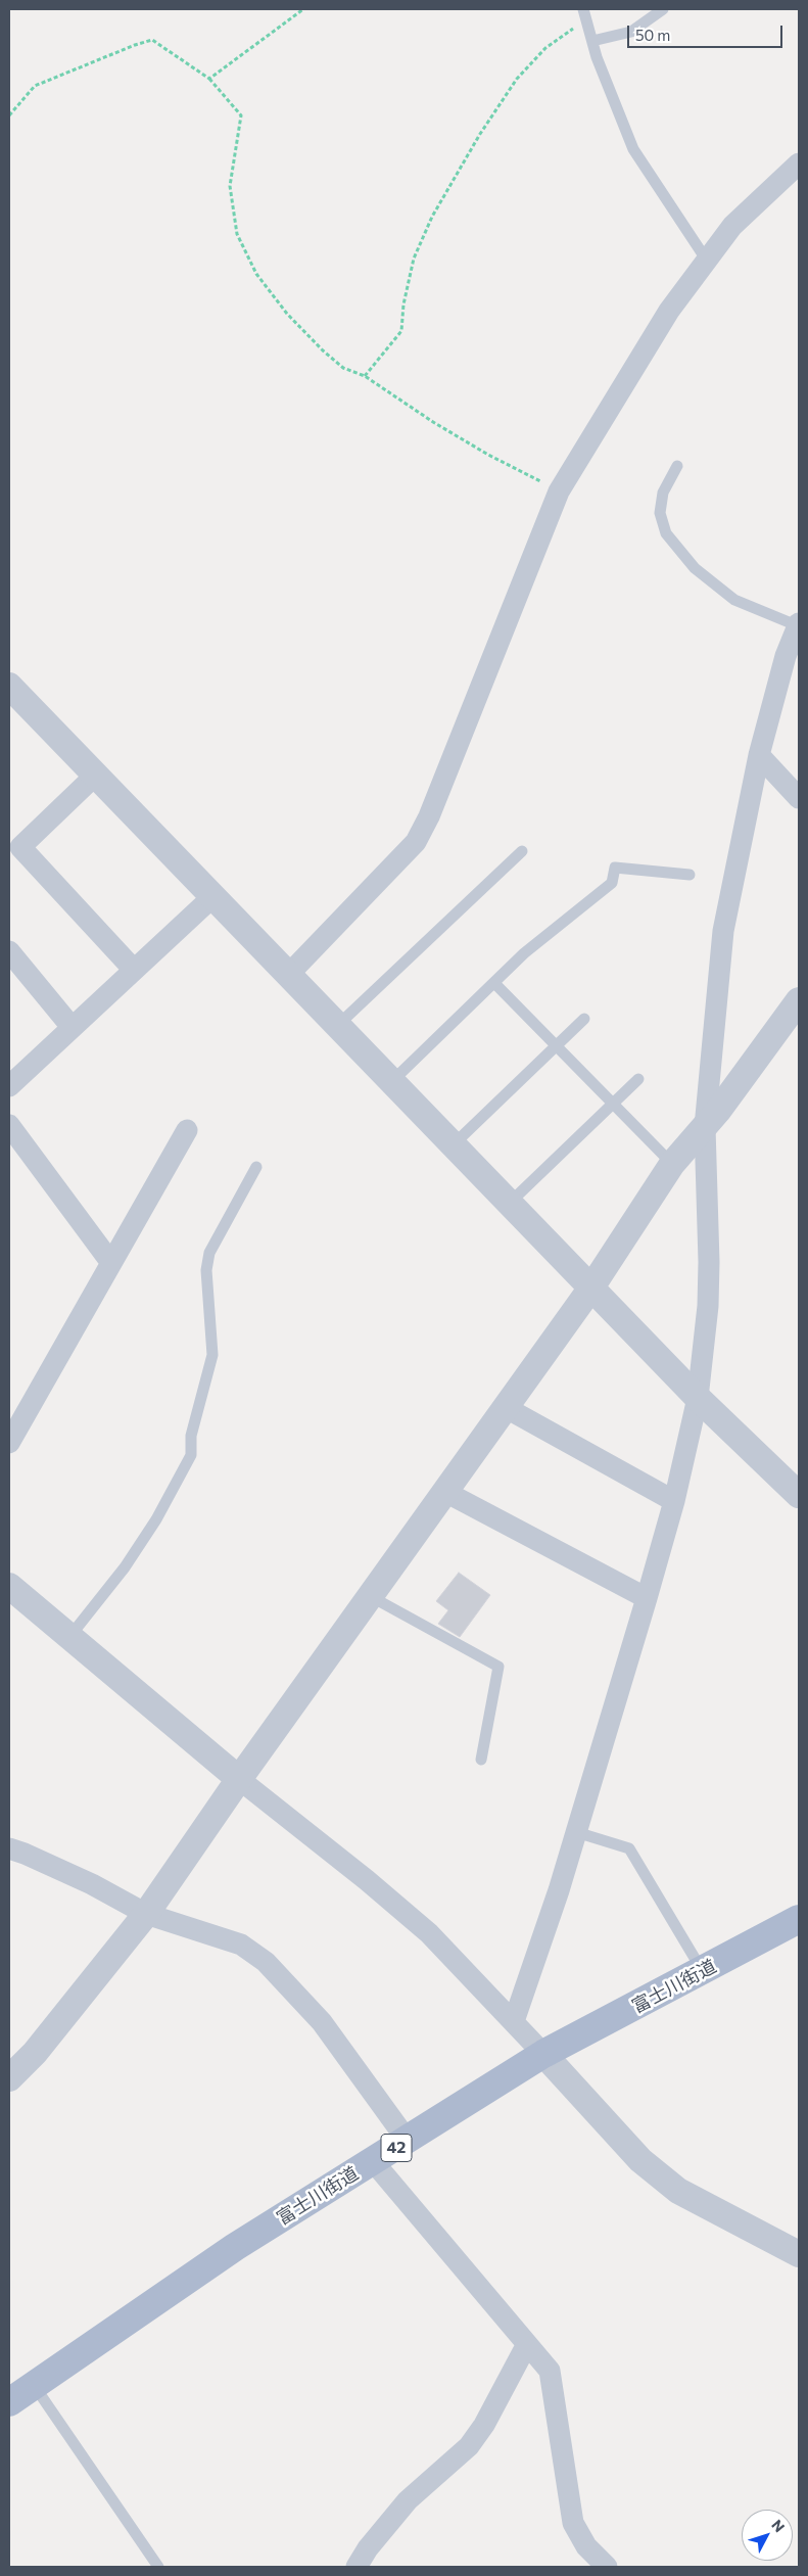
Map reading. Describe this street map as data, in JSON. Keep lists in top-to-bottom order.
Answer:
{
  "streets": {
    "main road": ["富士川街道", "42"]
  },
  "scale_bar": "50 m",
  "north": "top right"
}
